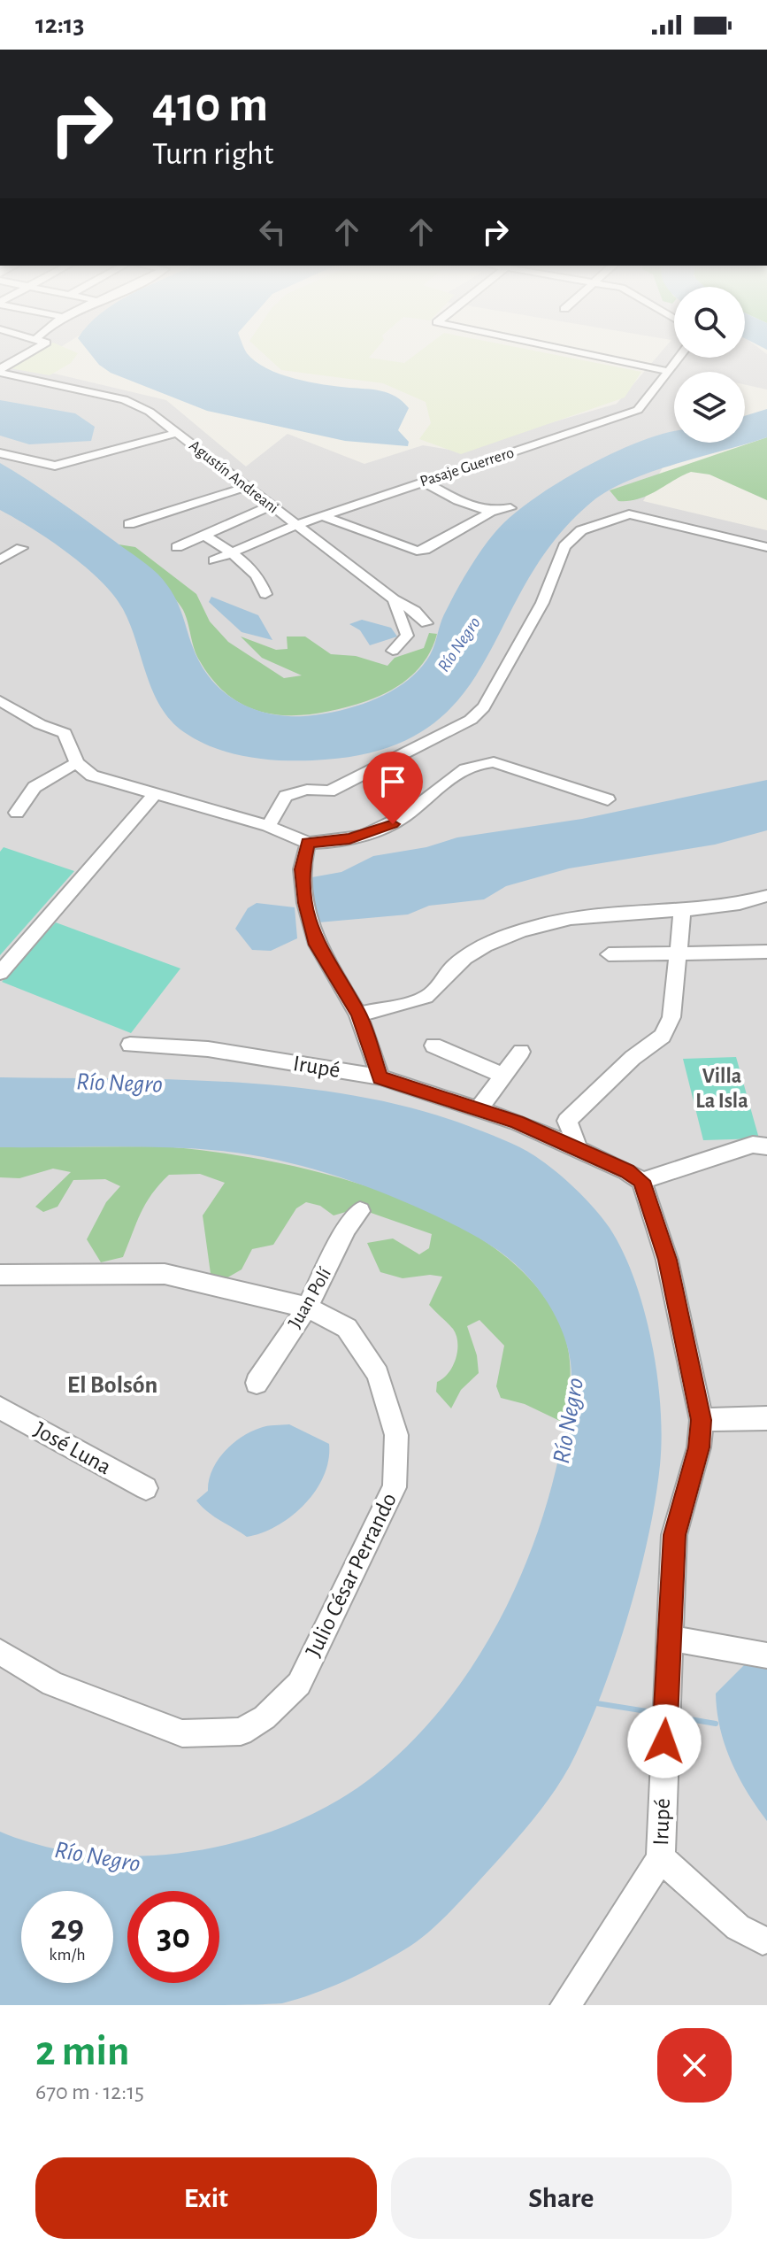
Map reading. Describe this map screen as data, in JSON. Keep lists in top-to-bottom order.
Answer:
{
  "streets": {
    "street": [
      "Pasaje Guerrero",
      "Agustín Andreani",
      "Irupé",
      "Juan Polí",
      "José Luna",
      "Julio César Perrando"
    ]
  },
  "crossings": [
    ["Pasaje Guerrero", "Agustín Andreani"],
    ["Juan Polí", "Julio César Perrando"]
  ],
  "districts": ["Villa La Isla", "El Bolsón"],
  "water": ["Río Negro"],
  "page": {
    "status": "12:13",
    "turn": ["410 m", "Turn right"],
    "speed": "29 km/h",
    "limit": "30",
    "heading": ["2 min", "670 m · 12:15"],
    "buttons": ["Exit", "Share"]
  }
}
